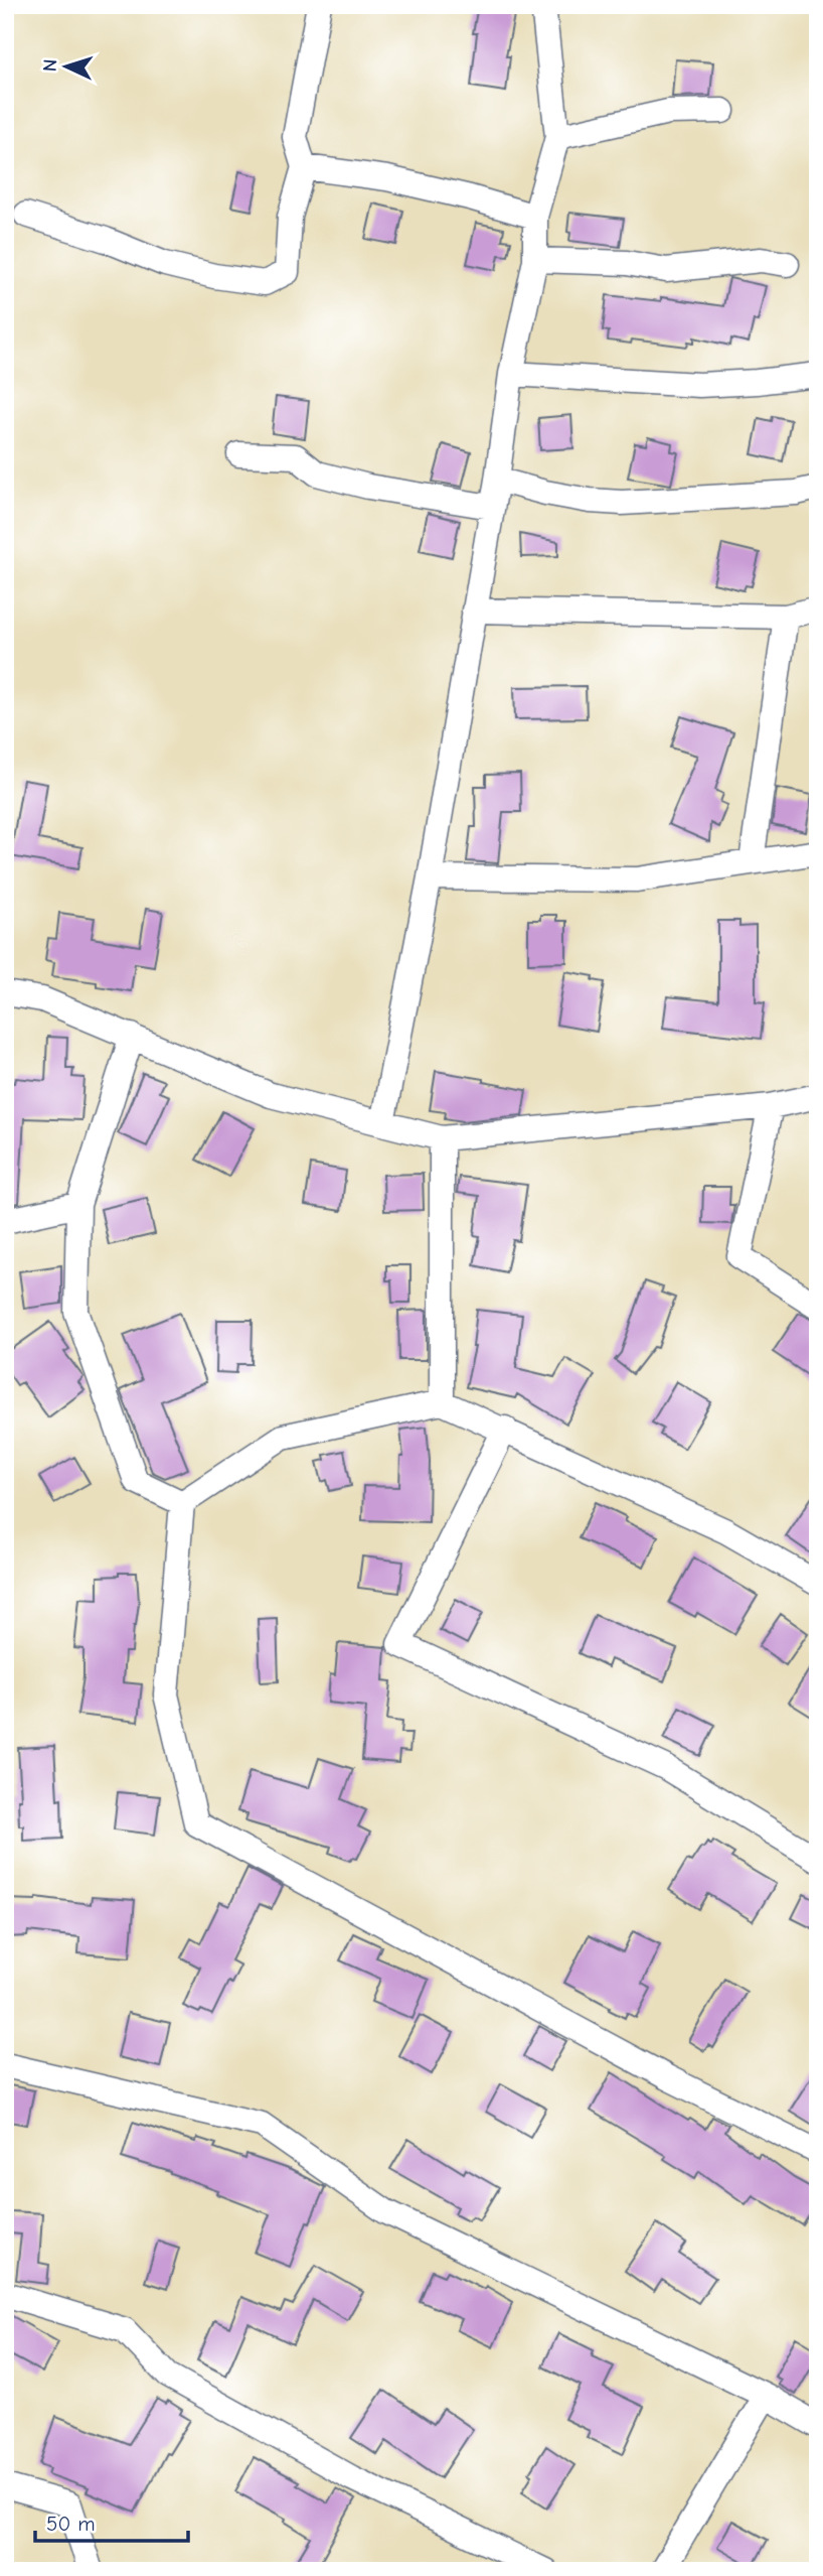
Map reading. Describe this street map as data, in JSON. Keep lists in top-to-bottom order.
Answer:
{
  "scale_bar": "50 m",
  "north": "left"
}
